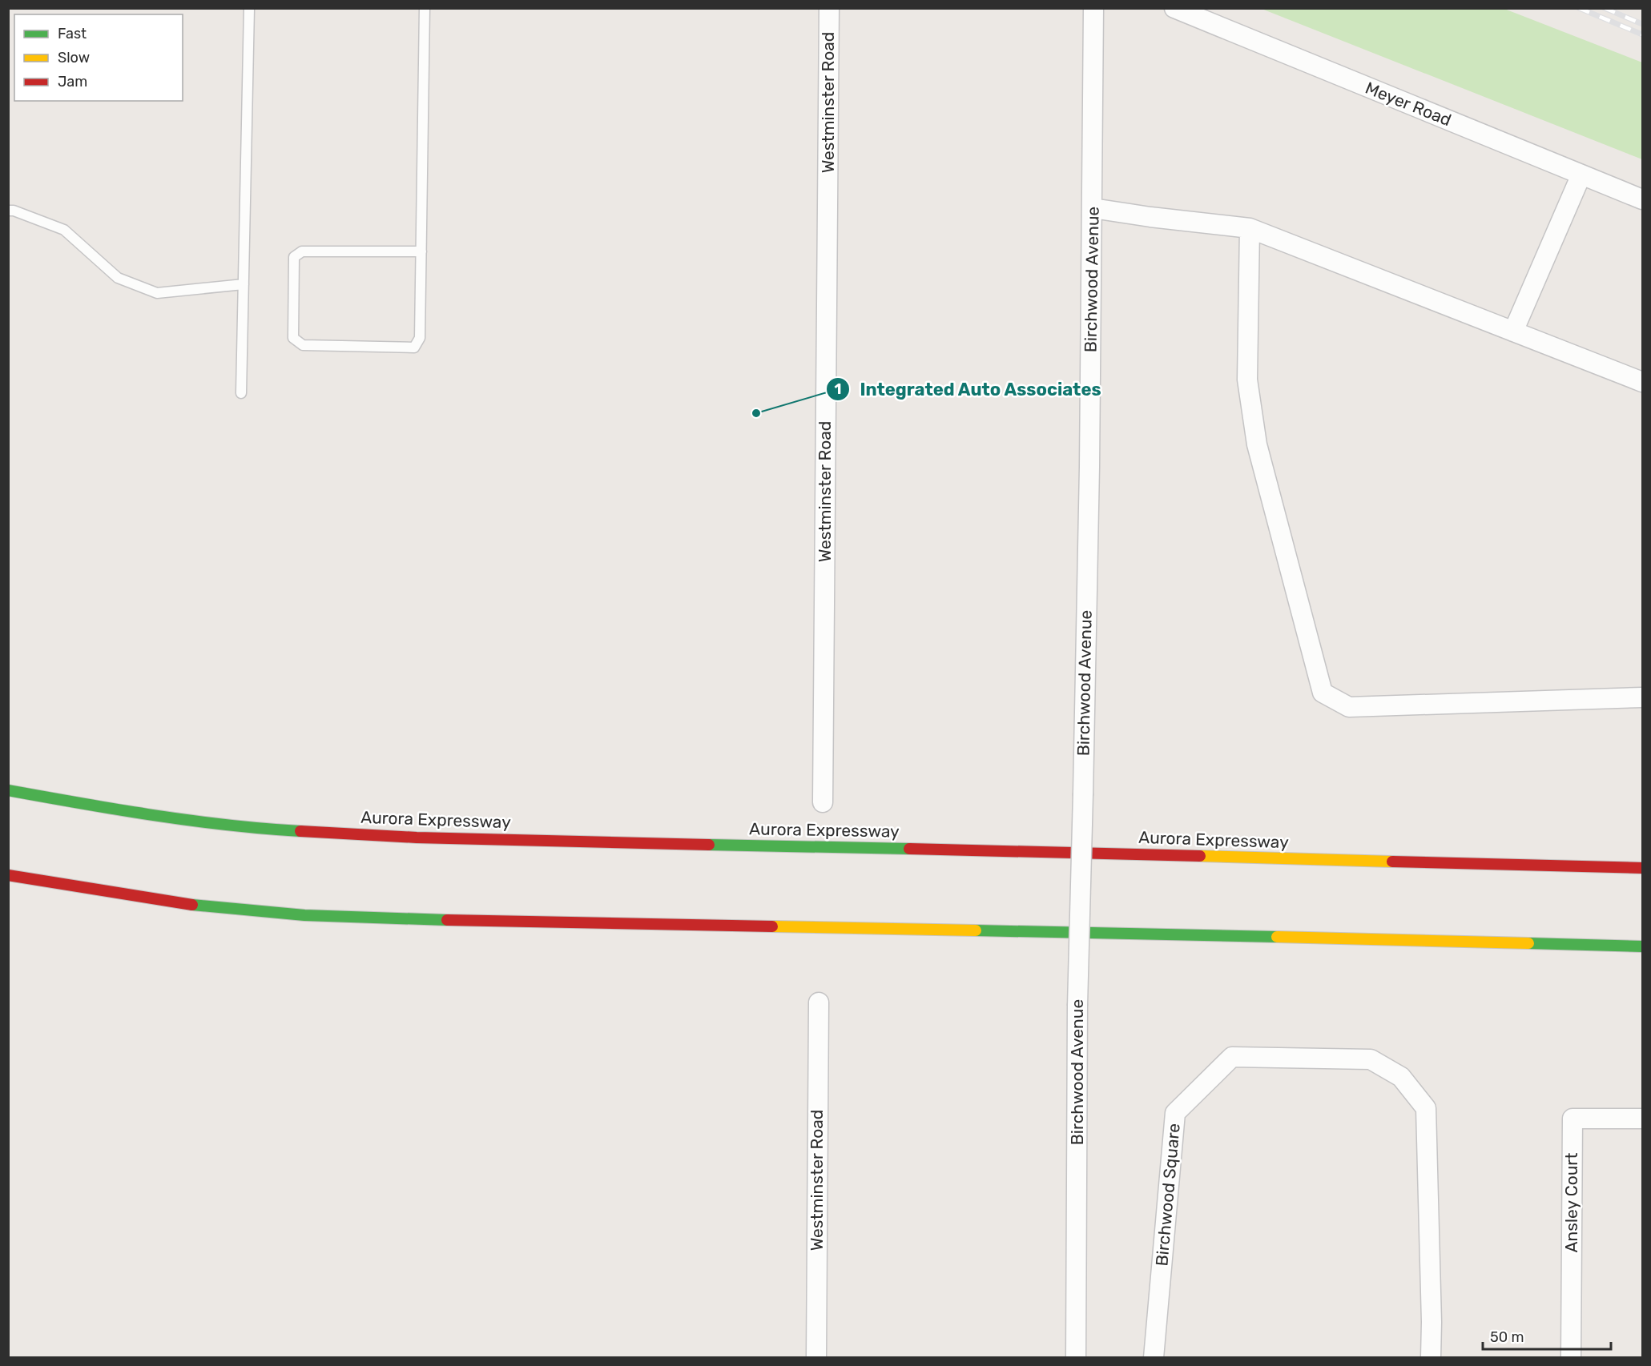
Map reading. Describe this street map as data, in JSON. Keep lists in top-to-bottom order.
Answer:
{
  "streets": {
    "highway": ["Aurora Expressway"],
    "street": [
      "Westminster Road",
      "Meyer Road",
      "Birchwood Avenue",
      "Birchwood Square",
      "Ansley Court"
    ]
  },
  "places": ["Integrated Auto Associates"],
  "legend": ["Fast", "Slow", "Jam"],
  "scale_bar": "50 m"
}
